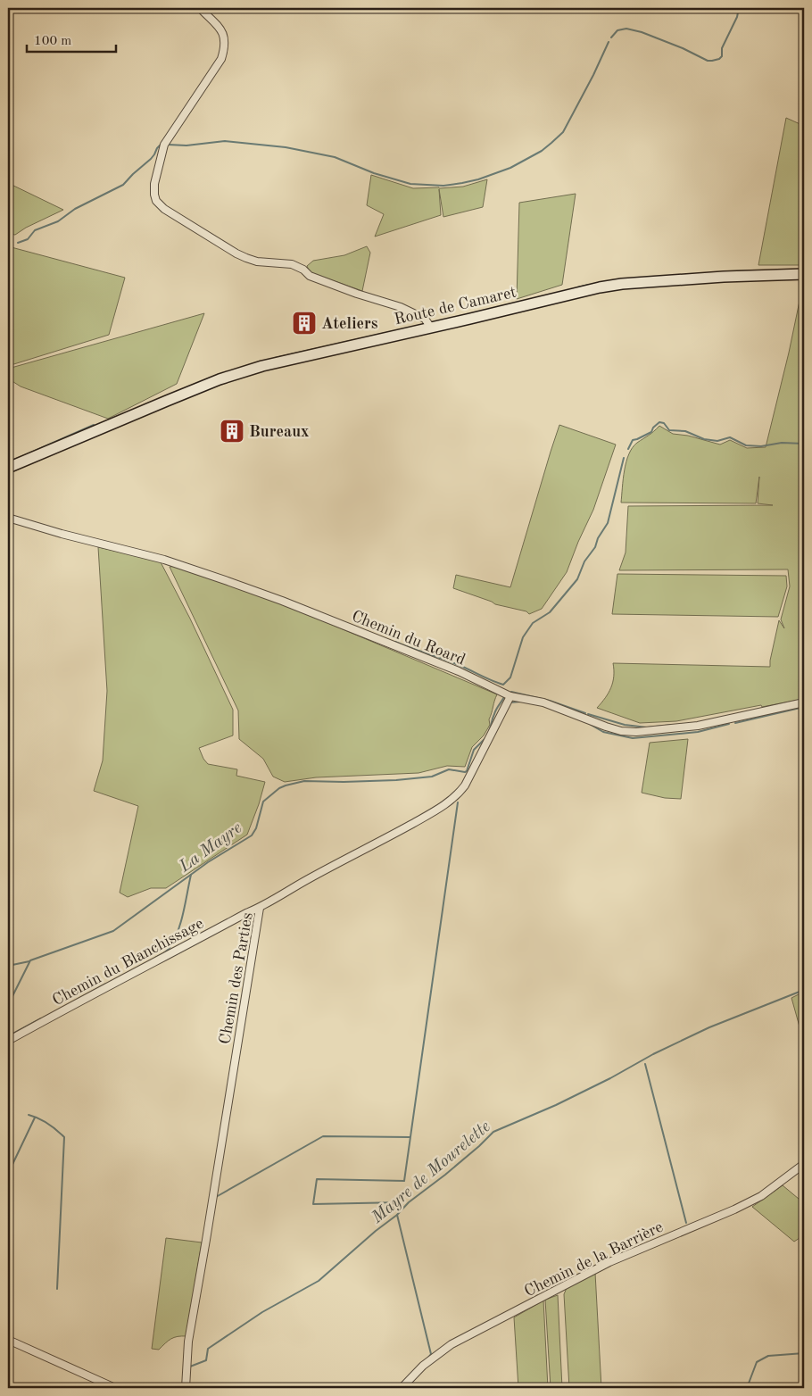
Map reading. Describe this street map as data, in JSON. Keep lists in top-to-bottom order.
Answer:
{
  "streets": {
    "main road": ["Route de Camaret"],
    "street": [
      "Chemin du Roard",
      "Chemin du Blanchissage",
      "Chemin des Parties",
      "Chemin de la Barrière"
    ]
  },
  "crossings": [
    ["Chemin du Roard", "Chemin des Parties"],
    ["Chemin du Blanchissage", "Chemin des Parties"]
  ],
  "water": ["La Mayre", "Mayre de Mourelette"],
  "places": {
    "building": ["Ateliers", "Bureaux"]
  },
  "scale_bar": "100 m"
}
